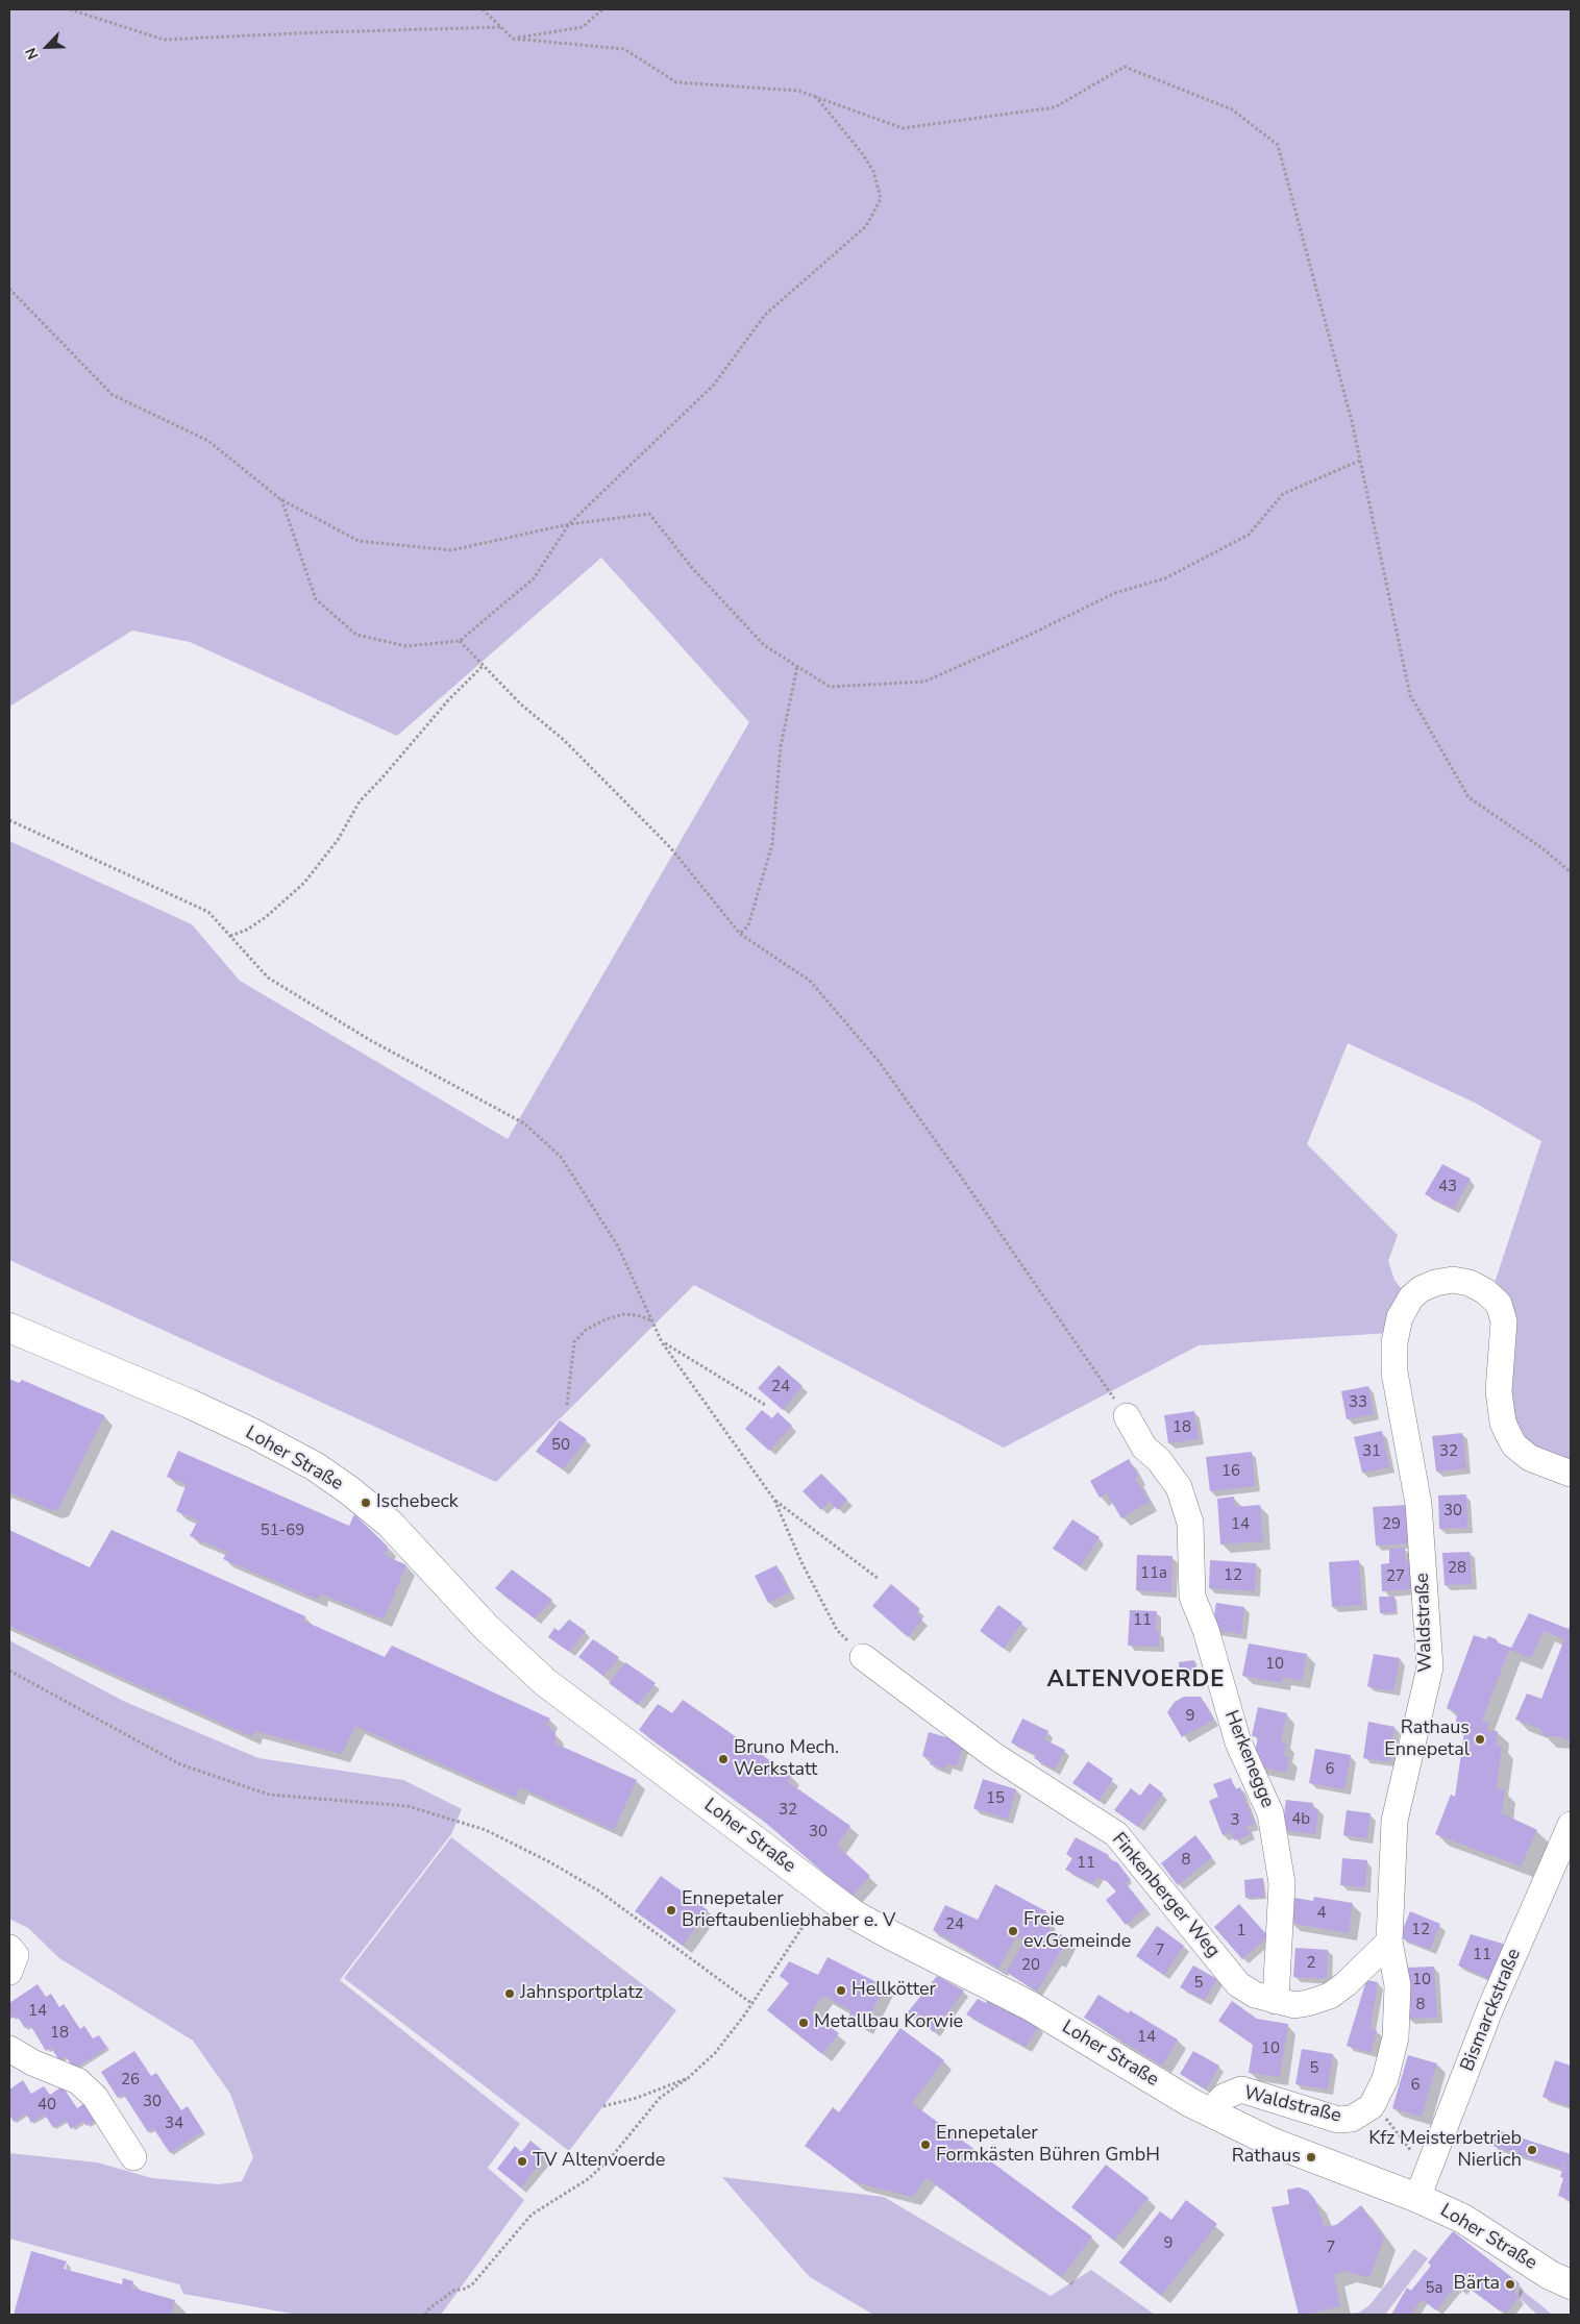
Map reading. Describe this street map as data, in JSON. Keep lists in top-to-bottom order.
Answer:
{
  "streets": {
    "main road": ["Loher Straße"],
    "street": [
      "Waldstraße",
      "Herkenegge",
      "Finkenberger Weg",
      "Bismarckstraße"
    ]
  },
  "crossings": [
    ["Loher Straße", "Waldstraße"],
    ["Loher Straße", "Bismarckstraße"],
    ["Waldstraße", "Finkenberger Weg"],
    ["Herkenegge", "Finkenberger Weg"]
  ],
  "districts": ["ALTENVOERDE"],
  "places": [
    "Ischebeck",
    "Rathaus Ennepetal",
    "Bruno Mech. Werkstatt",
    "Ennepetaler Brieftaubenliebhaber e. V",
    "Freie ev.Gemeinde",
    "Hellkötter",
    "Jahnsportplatz",
    "Metallbau Korwie",
    "Ennepetaler Formkästen Bühren GmbH",
    "Kfz Meisterbetrieb Nierlich",
    "Rathaus",
    "TV Altenvoerde",
    "Bärta"
  ],
  "house_numbers": [
    "43",
    "24",
    "33",
    "18",
    "50",
    "31",
    "32",
    "16",
    "30",
    "14",
    "29",
    "51-69",
    "28",
    "11a",
    "12",
    "27",
    "11",
    "10",
    "9",
    "6",
    "15",
    "32",
    "4b",
    "3",
    "30",
    "8",
    "11",
    "4",
    "24",
    "12",
    "1",
    "7",
    "11",
    "2",
    "20",
    "10",
    "5",
    "8",
    "14",
    "18",
    "14",
    "10",
    "5",
    "26",
    "6",
    "30",
    "40",
    "34",
    "9",
    "7",
    "5a"
  ],
  "north": "bottom left"
}
